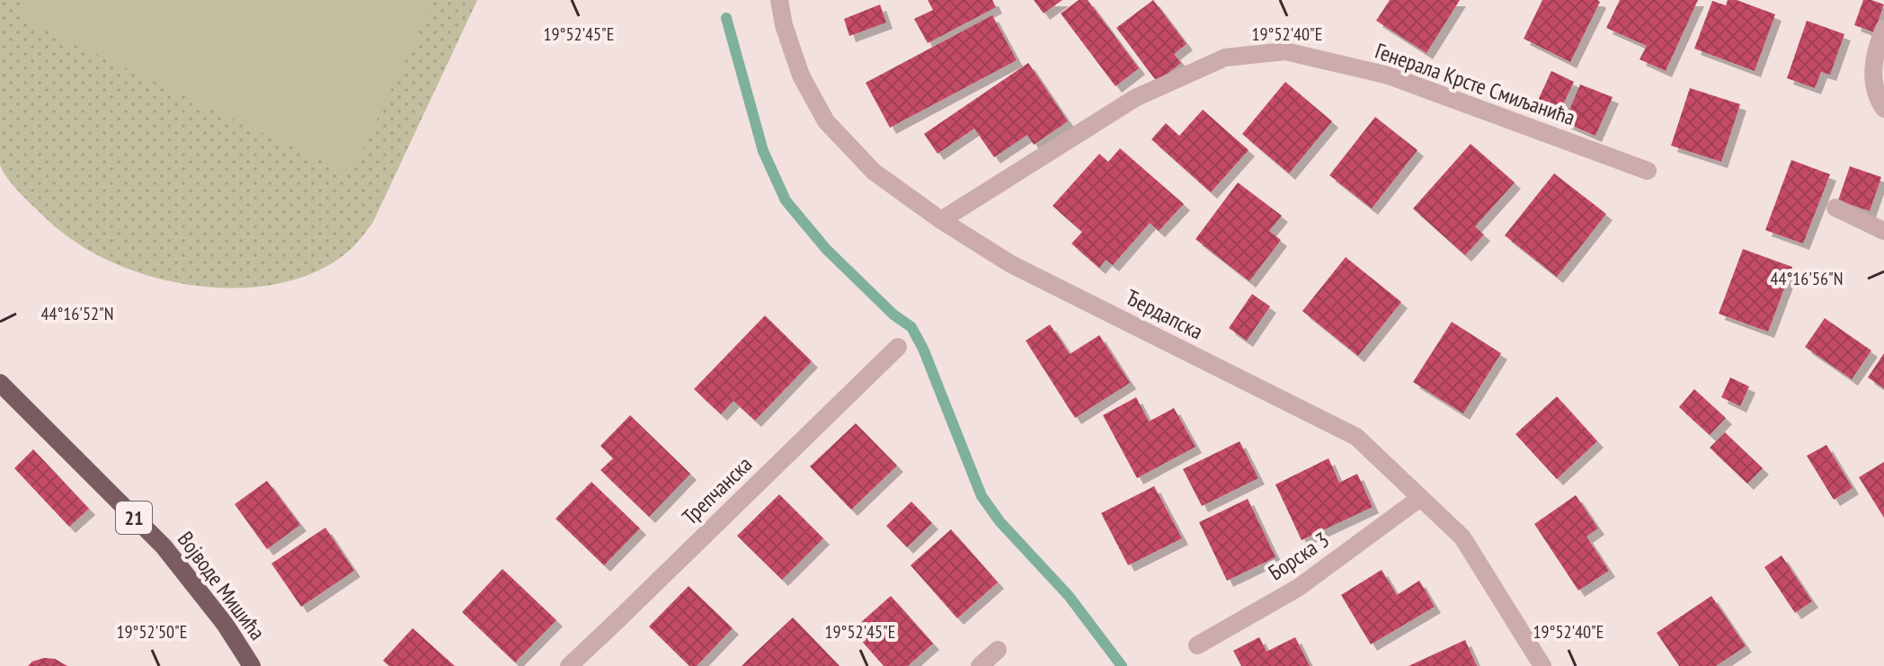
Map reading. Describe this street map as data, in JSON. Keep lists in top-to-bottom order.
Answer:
{
  "streets": {
    "main road": ["21", "Војводе Мишића"],
    "street": [
      "Генерала Крсте Смиљанића",
      "Ђердапска",
      "Трепчанска",
      "Борска 3"
    ]
  },
  "crossings": [
    ["Генерала Крсте Смиљанића", "Ђердапска"],
    ["Ђердапска", "Борска 3"]
  ],
  "coordinates": [
    "19°52'45\"E",
    "19°52'40\"E",
    "44°16'56\"N",
    "44°16'52\"N",
    "19°52'50\"E"
  ]
}
